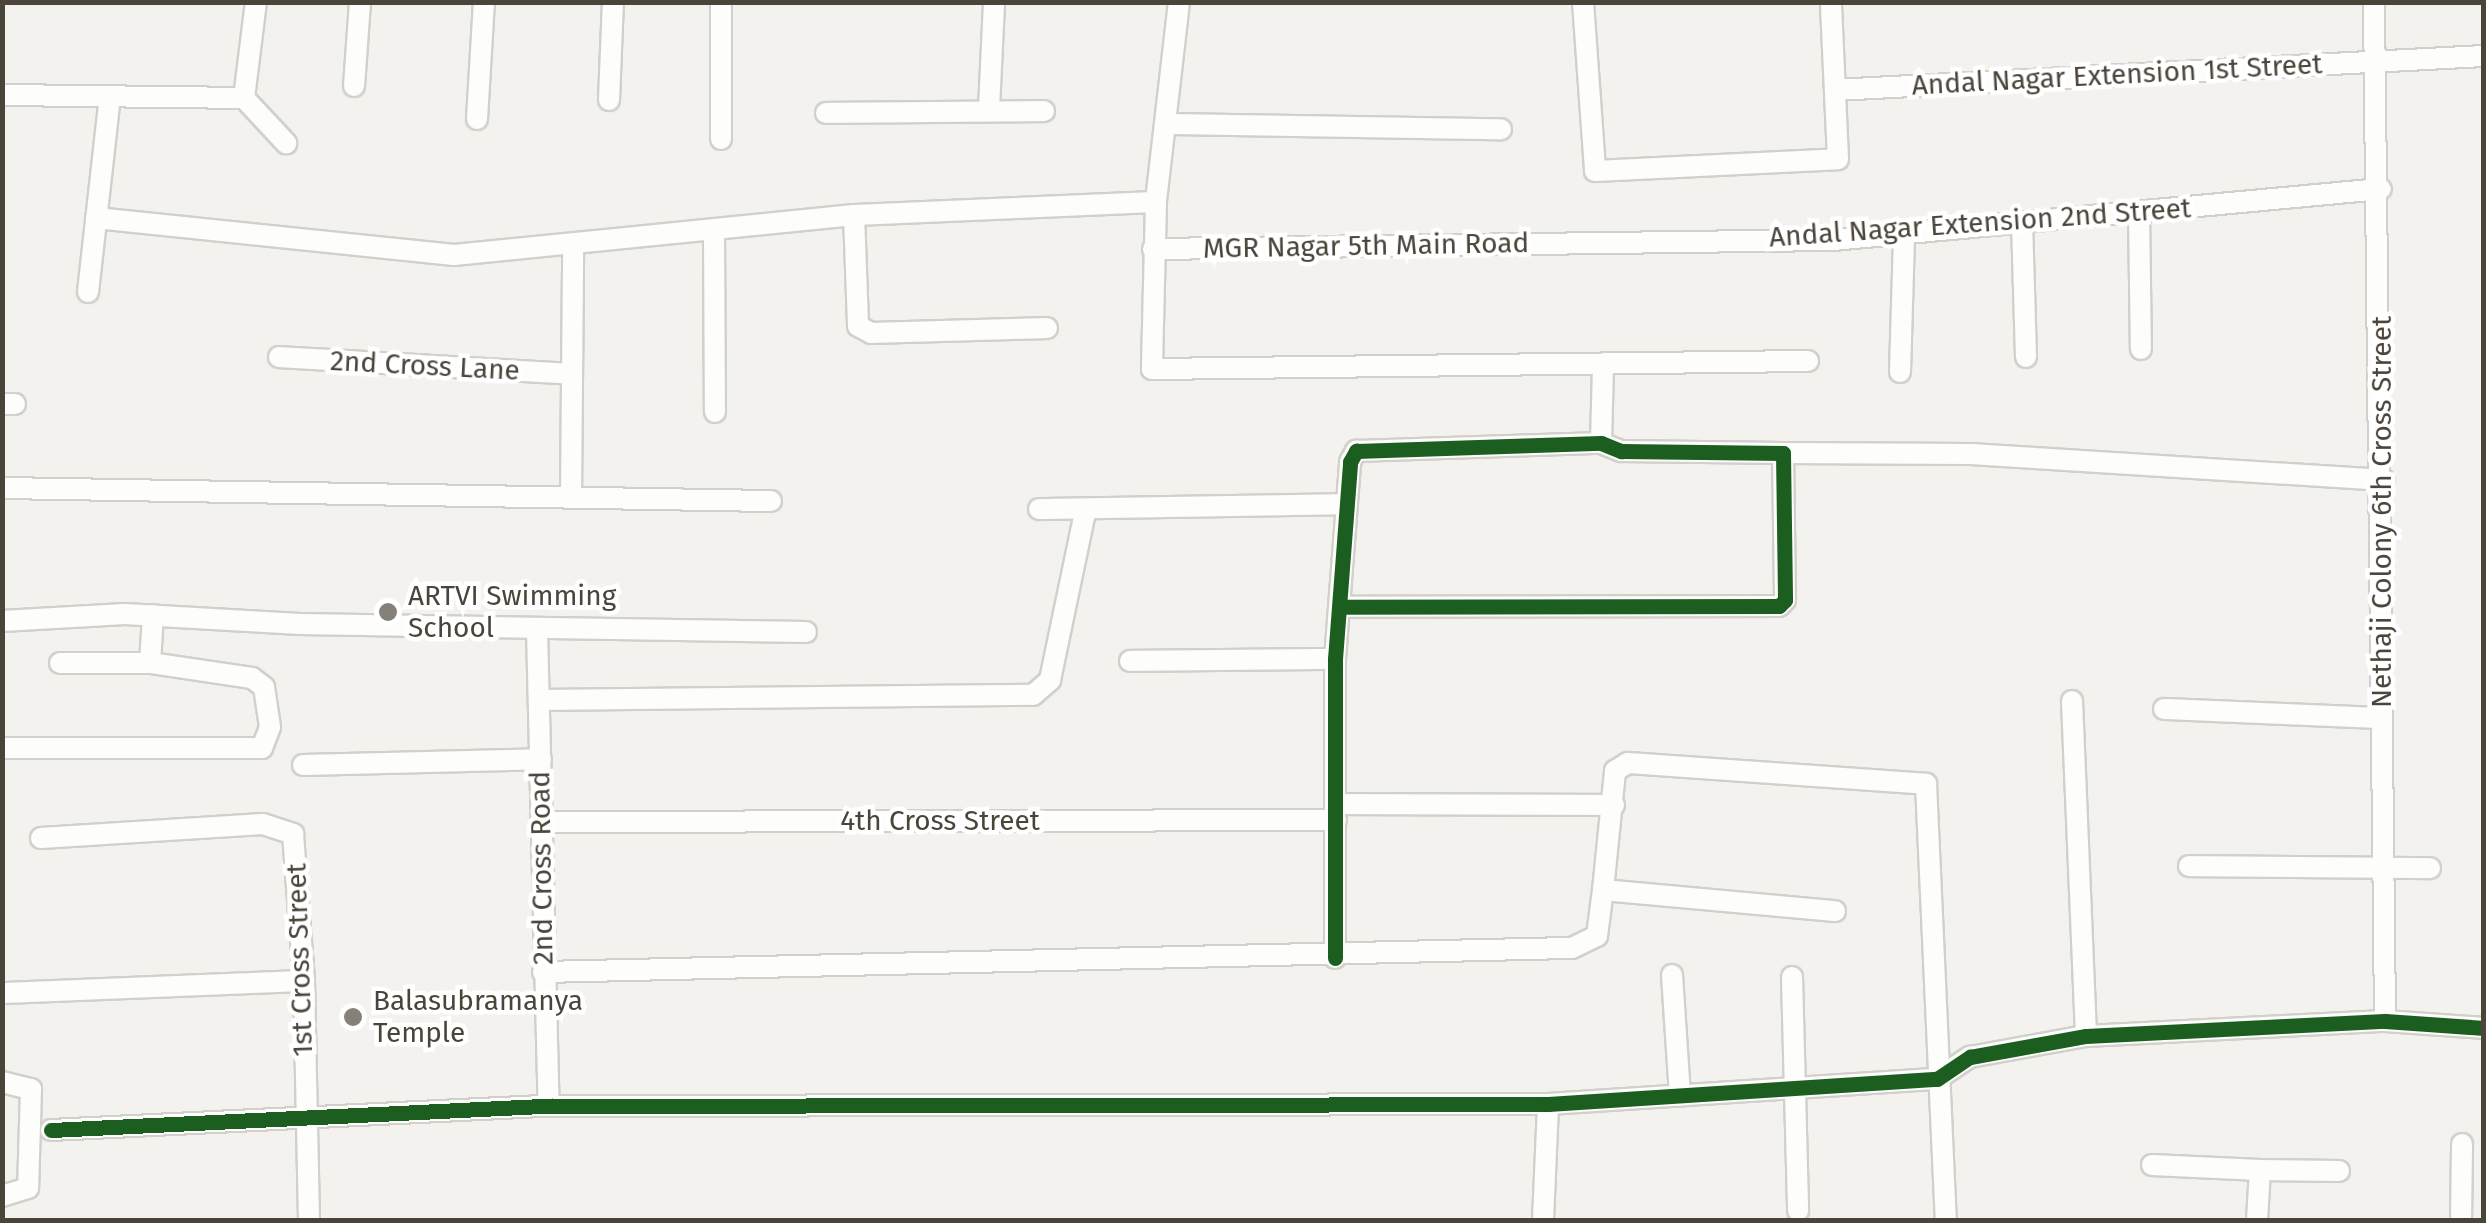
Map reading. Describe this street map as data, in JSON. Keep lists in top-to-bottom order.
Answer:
{
  "streets": {
    "street": [
      "Andal Nagar Extension 1st Street",
      "Andal Nagar Extension 2nd Street",
      "MGR Nagar 5th Main Road",
      "2nd Cross Lane",
      "Nethaji Colony 6th Cross Street",
      "4th Cross Street",
      "2nd Cross Road",
      "1st Cross Street"
    ]
  },
  "crossings": [
    ["Andal Nagar Extension 1st Street", "Nethaji Colony 6th Cross Street"],
    ["Andal Nagar Extension 2nd Street", "MGR Nagar 5th Main Road"],
    ["Andal Nagar Extension 2nd Street", "Nethaji Colony 6th Cross Street"],
    ["4th Cross Street", "2nd Cross Road"]
  ],
  "places": ["ARTVI Swimming School", "Balasubramanya Temple"]
}
